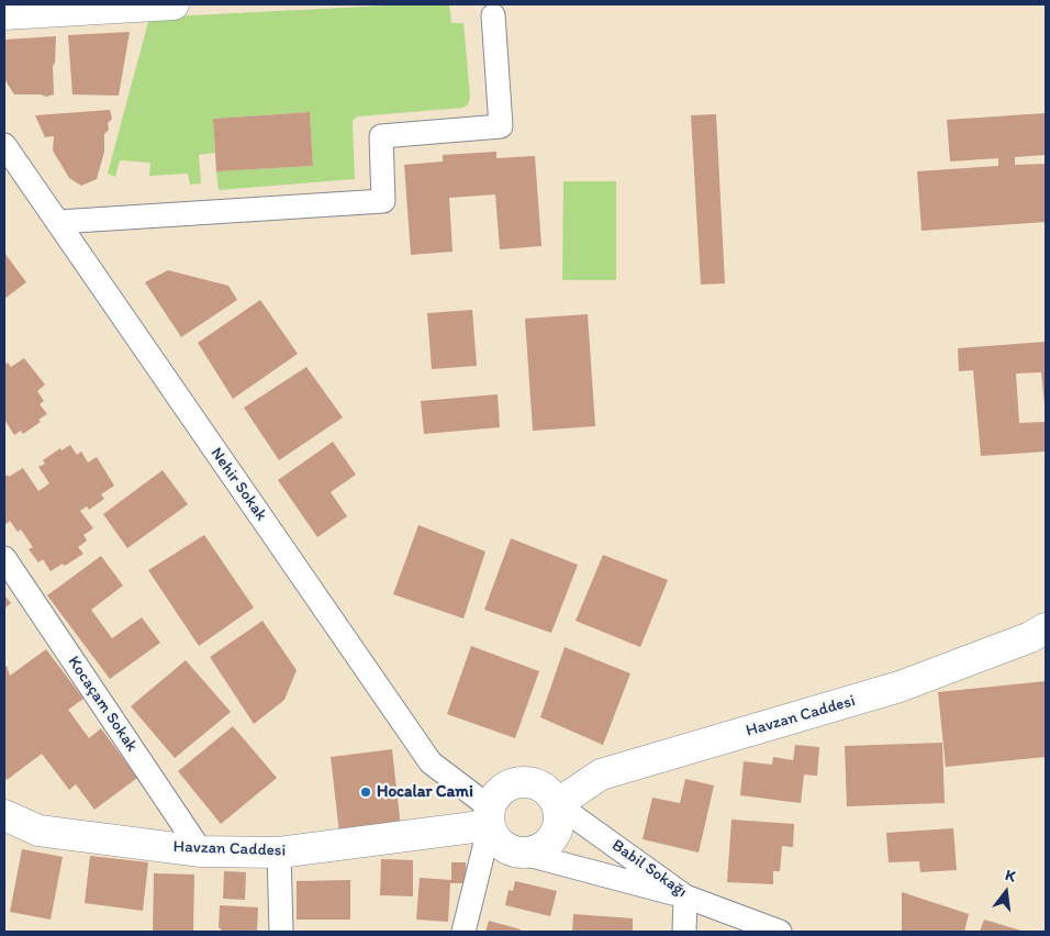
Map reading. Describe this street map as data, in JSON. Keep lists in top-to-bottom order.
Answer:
{
  "streets": {
    "street": [
      "Nehir Sokak",
      "Kocaçam Sokak",
      "Havzan Caddesi",
      "Babil Sokağı"
    ]
  },
  "crossings": [
    ["Nehir Sokak", "Havzan Caddesi"],
    ["Nehir Sokak", "Babil Sokağı"],
    ["Kocaçam Sokak", "Havzan Caddesi"],
    ["Havzan Caddesi", "Babil Sokağı"]
  ],
  "places": ["Hocalar Cami"],
  "north": "top"
}
